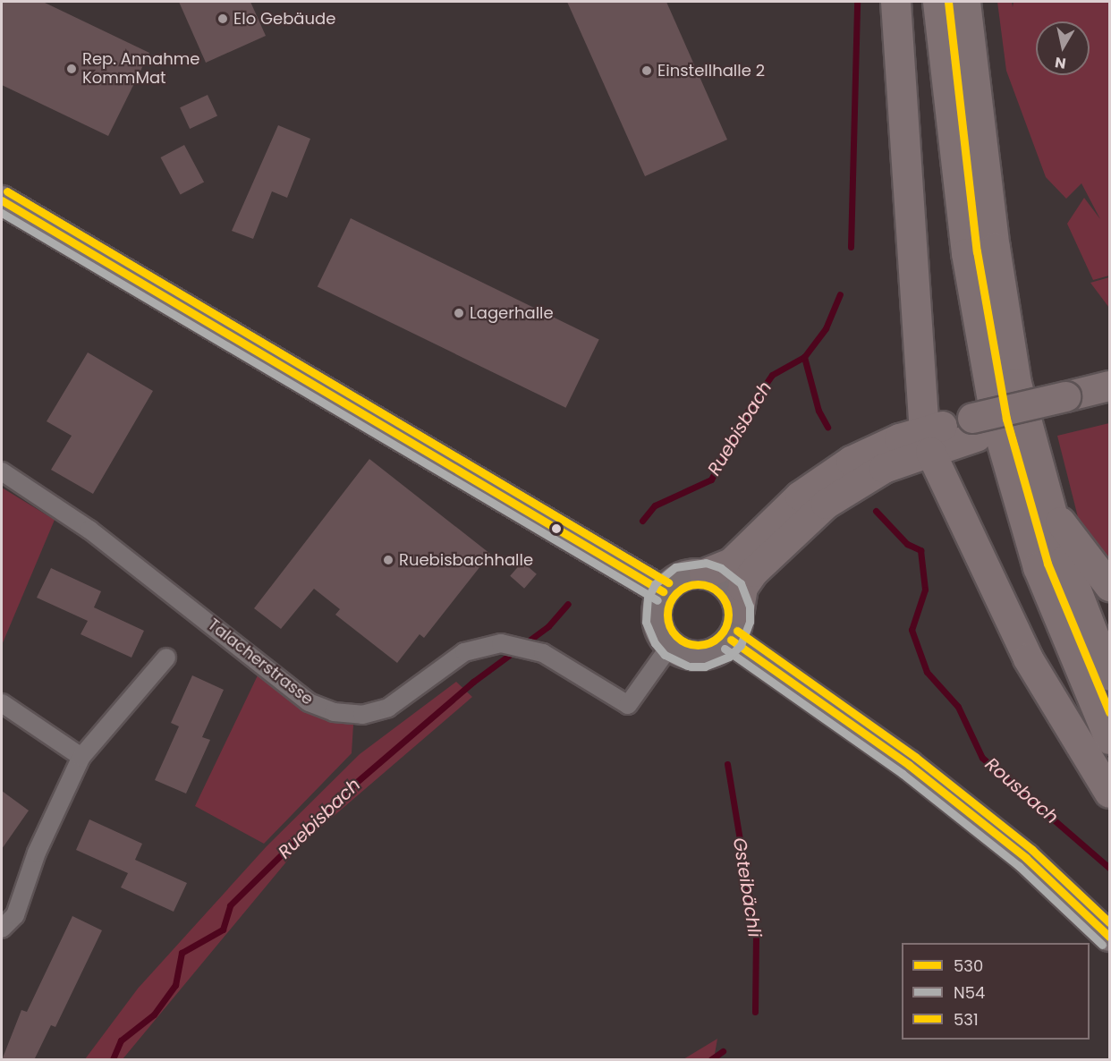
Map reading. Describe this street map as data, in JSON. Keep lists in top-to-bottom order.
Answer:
{
  "streets": {
    "street": ["Talacherstrasse"]
  },
  "water": ["Ruebisbach", "Rousbach", "Gsteibächli"],
  "places": [
    "Elo Gebäude",
    "Rep. Annahme KommMat",
    "Einstellhalle 2",
    "Lagerhalle",
    "Ruebisbachhalle"
  ],
  "lines": ["transit line 531", "transit line 530", "transit line N54"],
  "legend": ["530", "N54", "531"],
  "north": "bottom"
}
